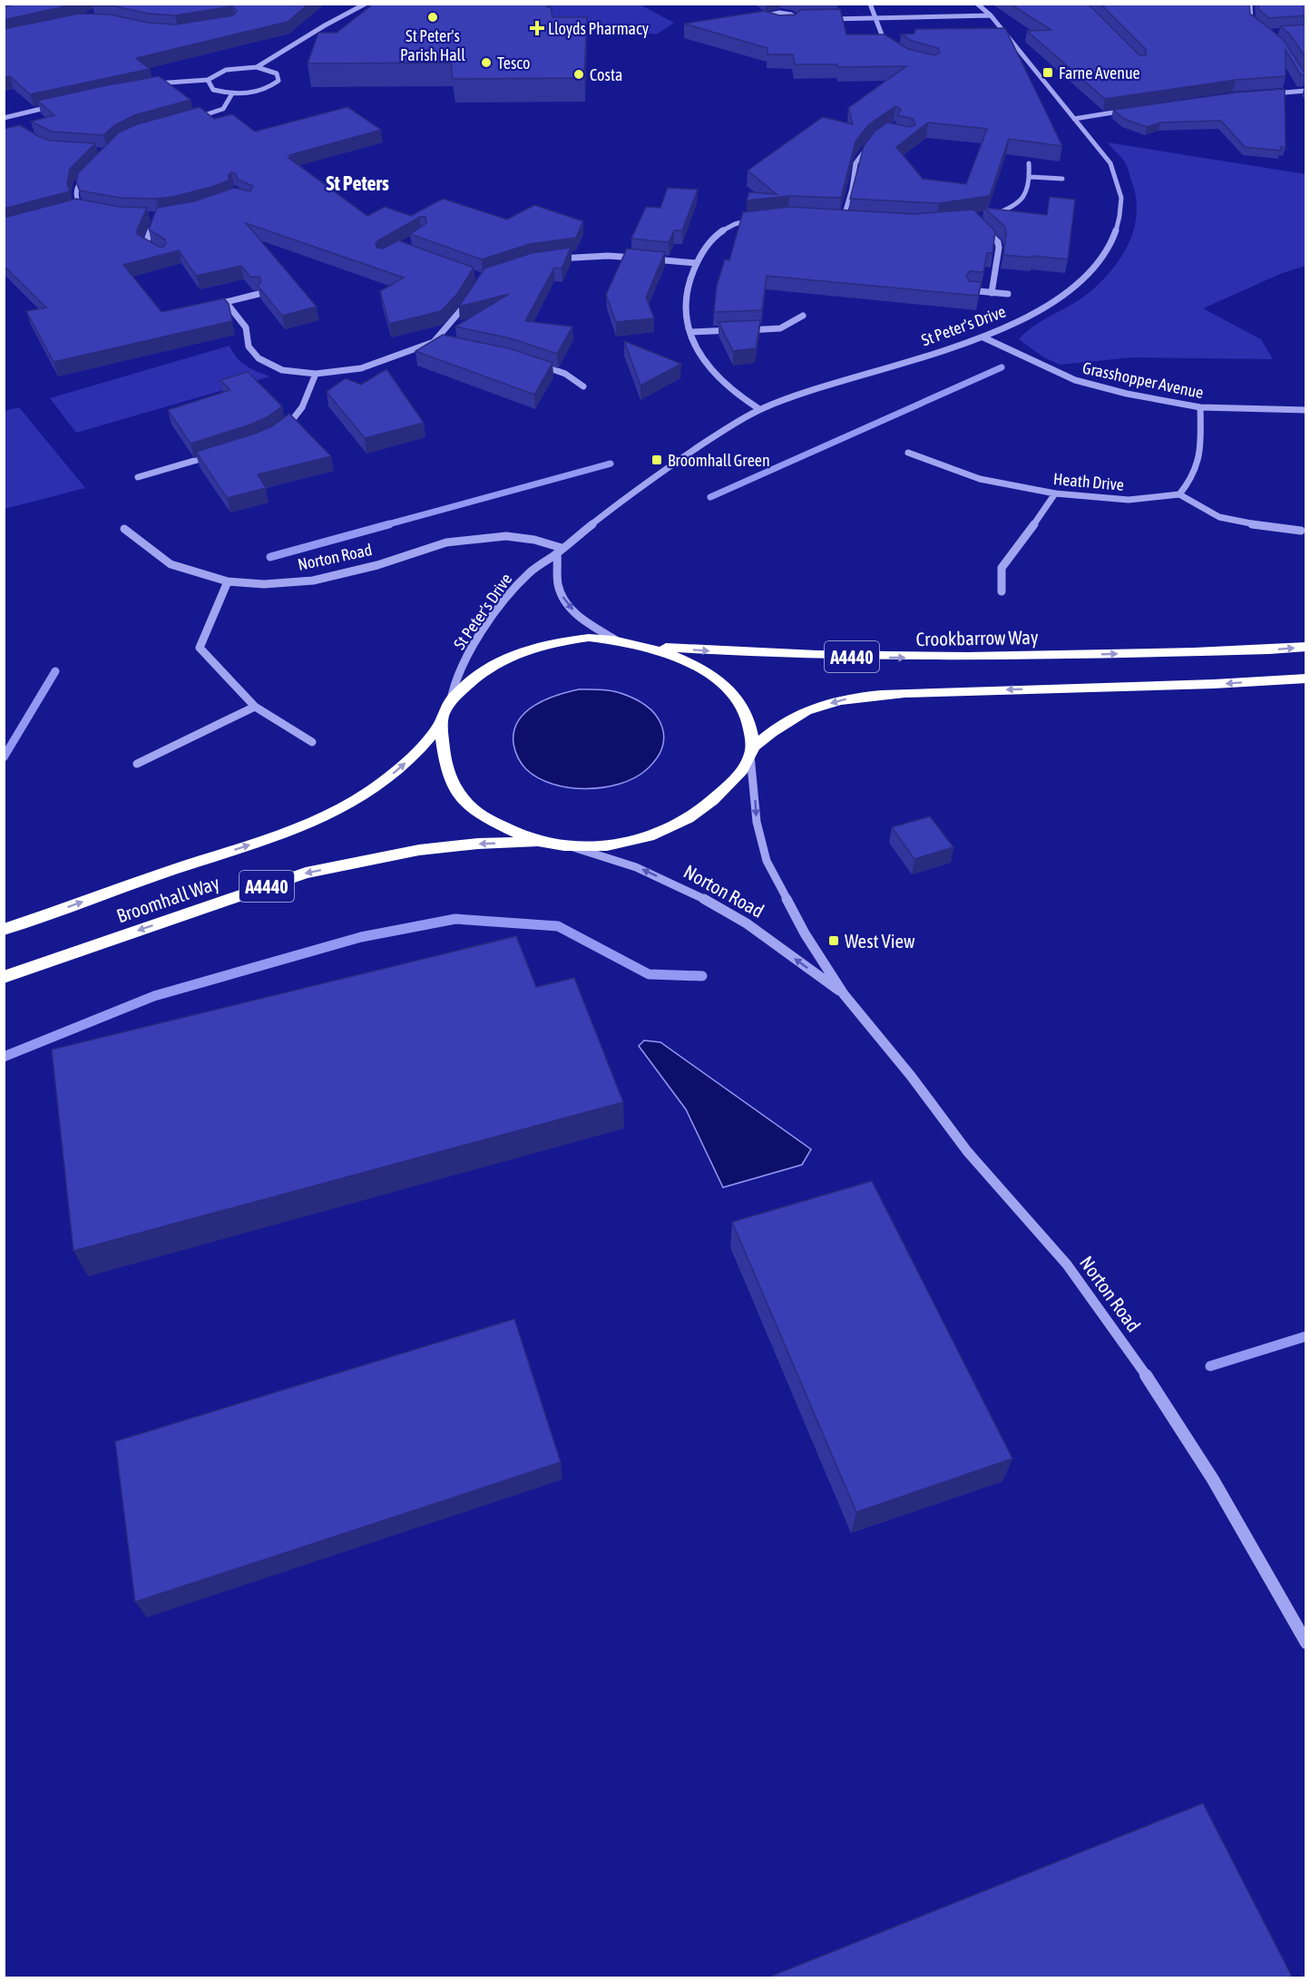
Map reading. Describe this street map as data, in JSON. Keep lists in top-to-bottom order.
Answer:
{
  "streets": {
    "highway": ["Crookbarrow Way", "A4440", "Broomhall Way"],
    "street": [
      "St Peter's Drive",
      "Grasshopper Avenue",
      "Heath Drive",
      "Norton Road"
    ]
  },
  "crossings": [
    ["St Peter's Drive", "Grasshopper Avenue"],
    ["St Peter's Drive", "Norton Road"],
    ["St Peter's Drive", "Broomhall Way"],
    ["Norton Road", "A4440"]
  ],
  "districts": ["St Peters"],
  "places": {
    "other": ["St Peter's Parish Hall", "Tesco", "Costa"],
    "health": ["Lloyds Pharmacy"],
    "transit": ["Farne Avenue", "Broomhall Green", "West View"]
  }
}
